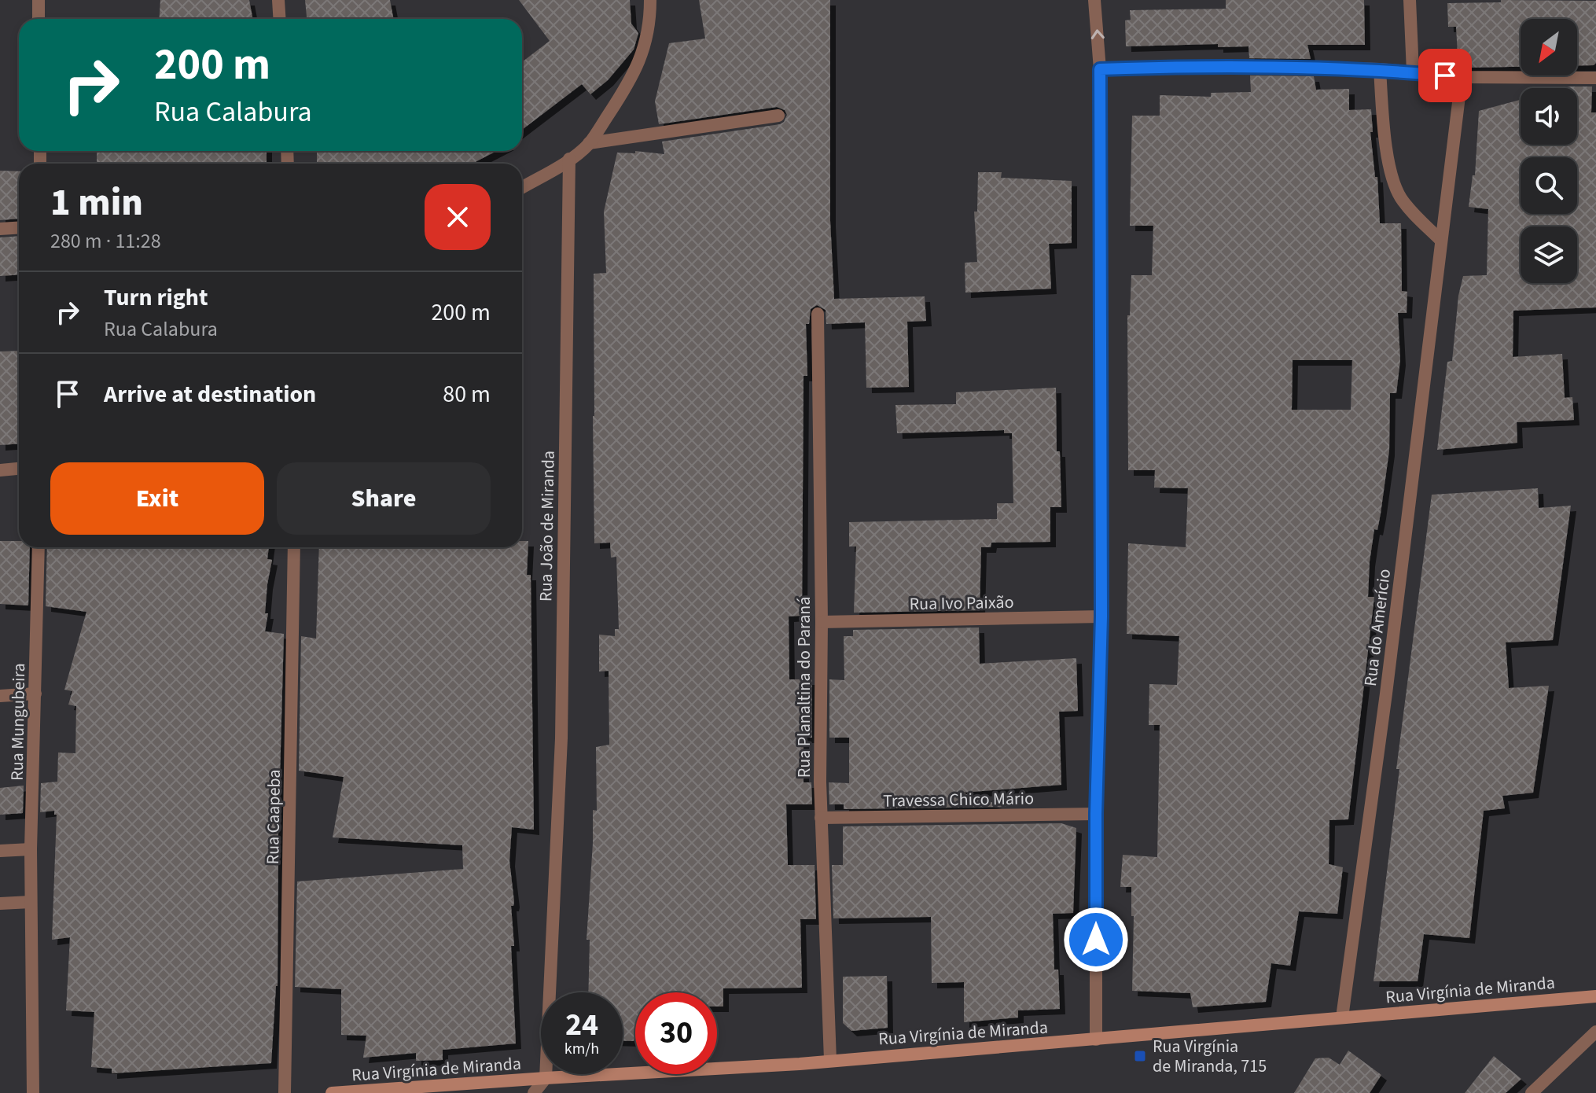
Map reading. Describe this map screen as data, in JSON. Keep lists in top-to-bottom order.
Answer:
{
  "streets": {
    "street": [
      "Rua João de Miranda",
      "Rua Ivo Paixão",
      "Rua do Amerício",
      "Rua Planaltina do Paraná",
      "Rua Mungubeira",
      "Travessa Chico Mário",
      "Rua Caapeba",
      "Rua Virgínia de Miranda"
    ]
  },
  "crossings": [
    ["Rua João de Miranda", "Rua Virgínia de Miranda"],
    ["Rua Ivo Paixão", "Rua Planaltina do Paraná"],
    ["Rua do Amerício", "Rua Virgínia de Miranda"],
    ["Rua Planaltina do Paraná", "Travessa Chico Mário"],
    ["Rua Planaltina do Paraná", "Rua Virgínia de Miranda"]
  ],
  "places": {
    "transit": ["Rua Virgínia de Miranda, 715"]
  },
  "north": "bottom left",
  "page": {
    "turn": ["200 m", "Rua Calabura"],
    "heading": ["1 min", "280 m · 11:28"],
    "list": [
      {
        "name": "Turn right",
        "note": "Rua Calabura",
        "value": "200 m"
      },
      {
        "name": "Arrive at destination",
        "value": "80 m"
      }
    ],
    "buttons": ["Exit", "Share"],
    "speed": "24 km/h",
    "limit": "30"
  }
}
